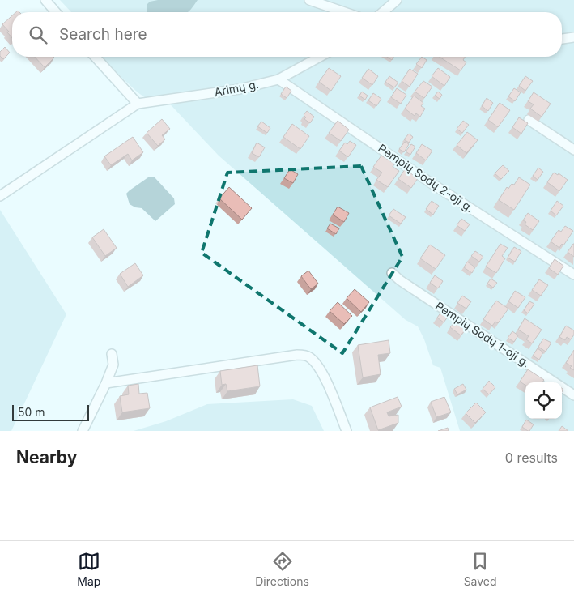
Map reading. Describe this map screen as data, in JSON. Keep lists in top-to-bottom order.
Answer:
{
  "streets": {
    "street": ["Arimų g.", "Pempių Sodų 2-oji g.", "Pempių Sodų 1-oji g."]
  },
  "crossings": [
    ["Arimų g.", "Pempių Sodų 2-oji g."]
  ],
  "scale_bar": "50 m",
  "page": {
    "search": "Search here",
    "scale": "50 m",
    "heading": ["Nearby", "0 results"],
    "nav": ["Map", "Directions", "Saved"]
  }
}
